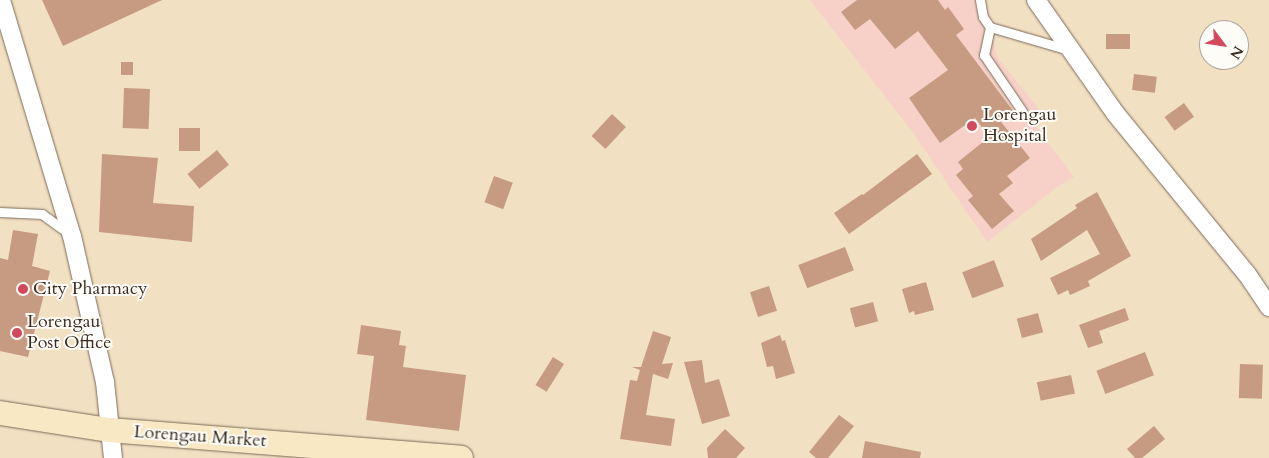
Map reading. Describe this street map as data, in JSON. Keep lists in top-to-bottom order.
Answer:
{
  "streets": {
    "main road": ["Lorengau Market"]
  },
  "places": ["Lorengau Hospital", "City Pharmacy", "Lorengau Post Office"],
  "north": "bottom right"
}
